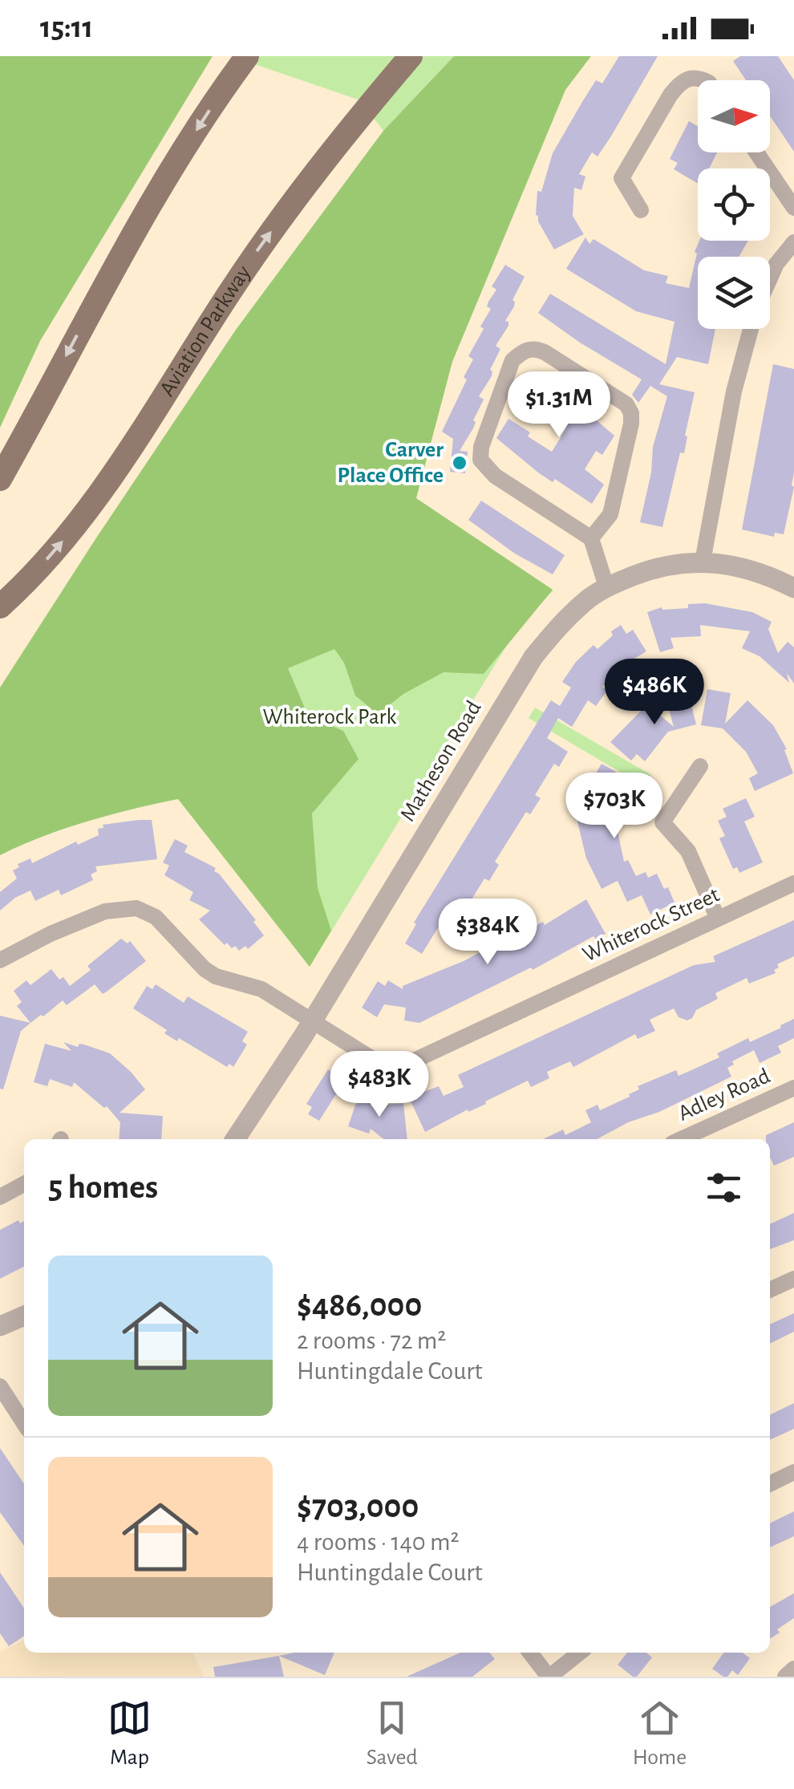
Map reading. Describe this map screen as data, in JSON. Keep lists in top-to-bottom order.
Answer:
{
  "streets": {
    "main road": ["Aviation Parkway"],
    "street": ["Matheson Road", "Whiterock Street", "Adley Road"]
  },
  "crossings": [
    ["Matheson Road", "Whiterock Street"]
  ],
  "parks": ["Whiterock Park"],
  "places": ["Carver Place Office"],
  "north": "right",
  "page": {
    "status": "15:11",
    "price": [
      "$1.31M",
      "$486K",
      "$703K",
      "$384K",
      "$483K"
    ],
    "heading": "5 homes",
    "list": [
      {
        "name": "$486,000",
        "note": "2 rooms · 72 m² · Huntingdale Court"
      },
      {
        "name": "$703,000",
        "note": "4 rooms · 140 m² · Huntingdale Court"
      }
    ],
    "tabs": ["Map", "Saved", "Home"]
  }
}
